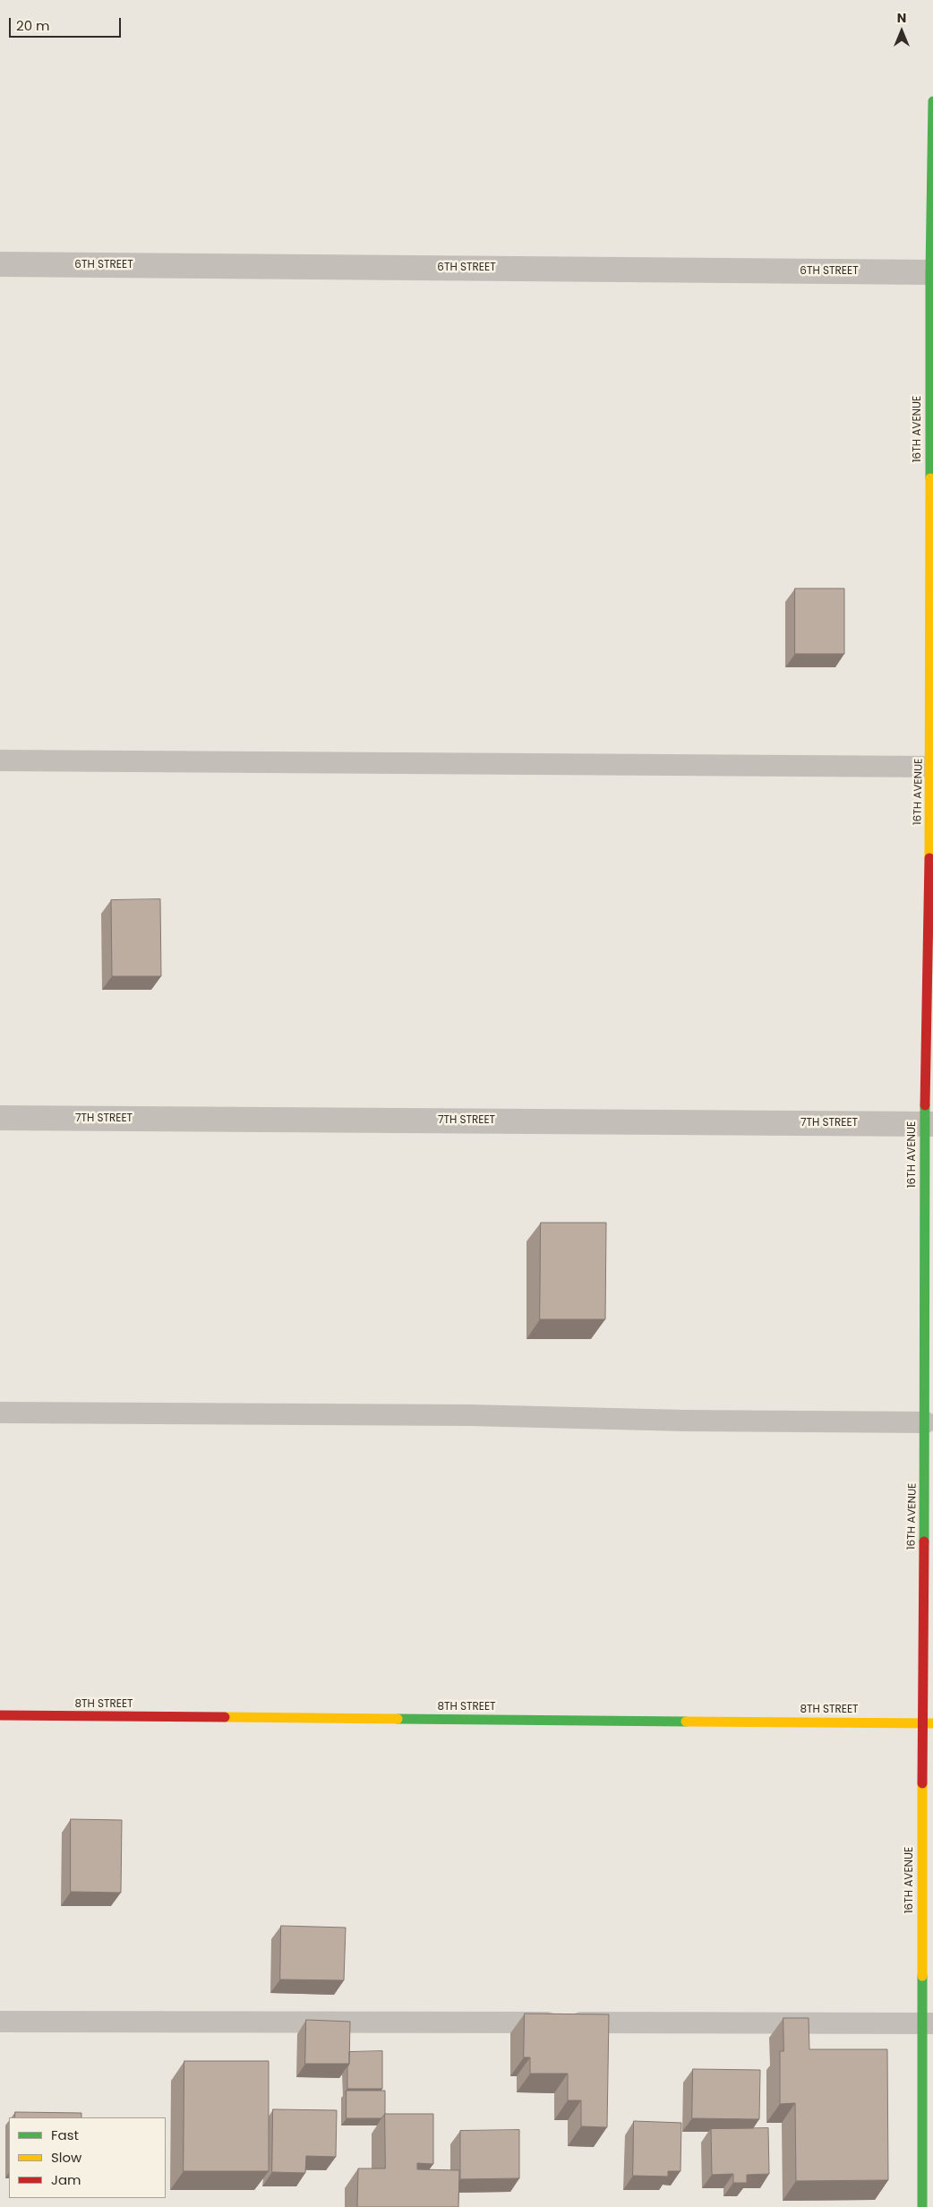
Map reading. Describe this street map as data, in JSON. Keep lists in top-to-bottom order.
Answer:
{
  "streets": {
    "street": [
      "6TH STREET",
      "16TH AVENUE",
      "7TH STREET",
      "8TH STREET"
    ]
  },
  "crossings": [
    ["6TH STREET", "16TH AVENUE"],
    ["16TH AVENUE", "7TH STREET"],
    ["16TH AVENUE", "8TH STREET"]
  ],
  "legend": ["Fast", "Slow", "Jam"],
  "scale_bar": "20 m",
  "north": "top"
}
